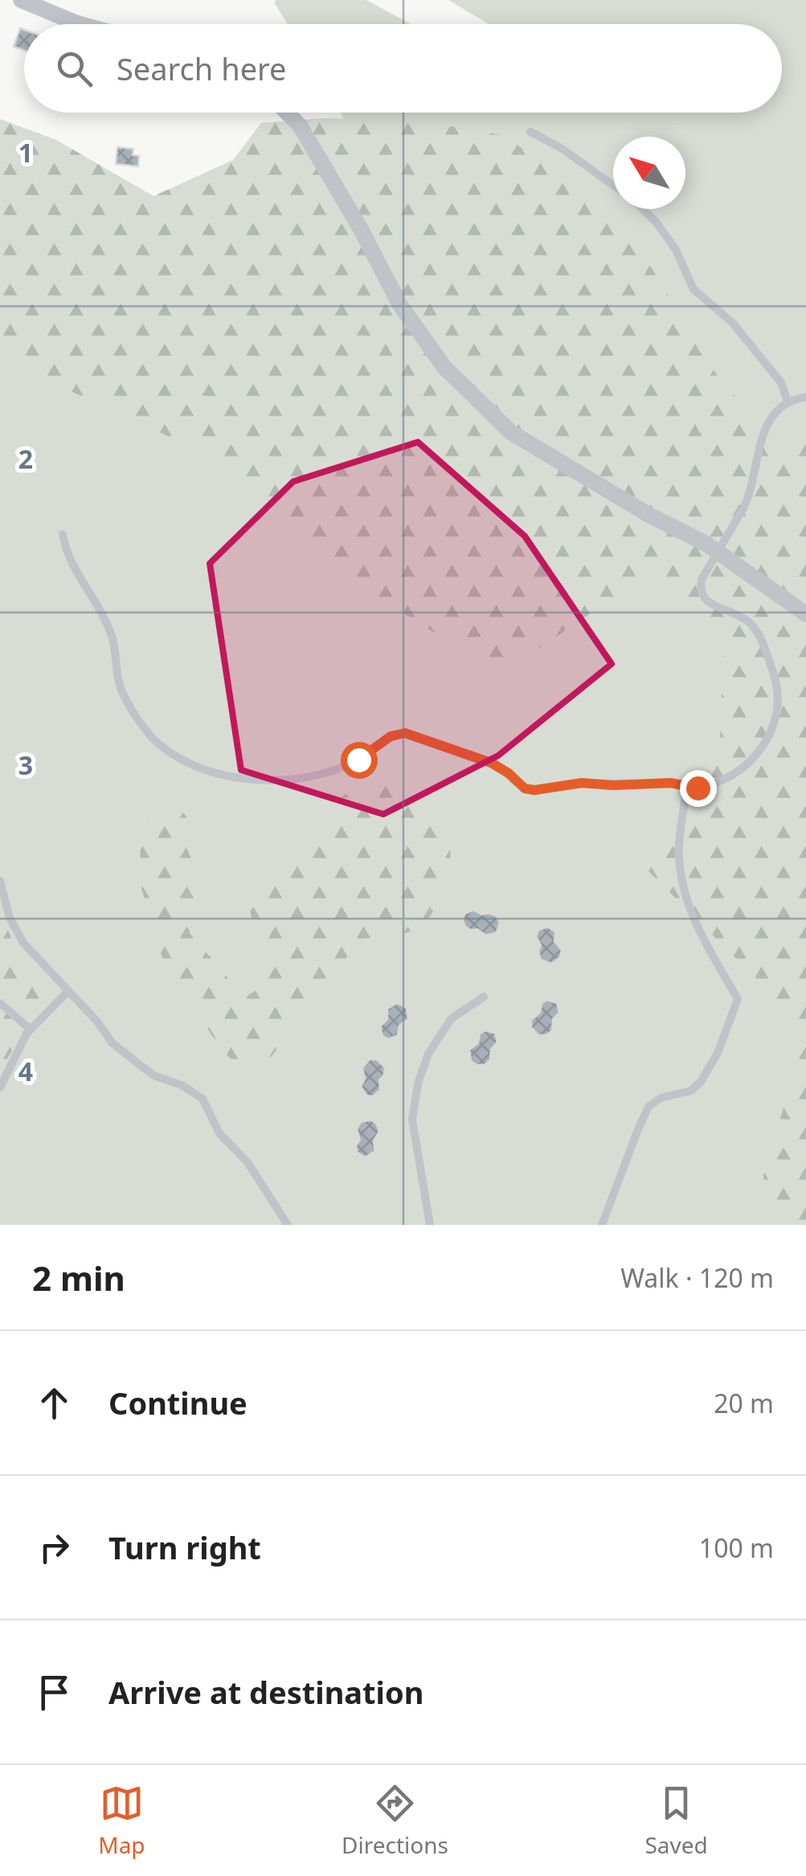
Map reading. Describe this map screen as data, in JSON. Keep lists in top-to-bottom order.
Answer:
{
  "north": "top left",
  "page": {
    "search": "Search here",
    "heading": ["2 min", "Walk · 120 m"],
    "list": [
      ["Continue", "20 m"],
      ["Turn right", "100 m"],
      "Arrive at destination"
    ],
    "nav": ["Map", "Directions", "Saved"]
  },
  "grid": {
    "rows": [
      "1",
      "2",
      "3",
      "4"
    ]
  }
}
